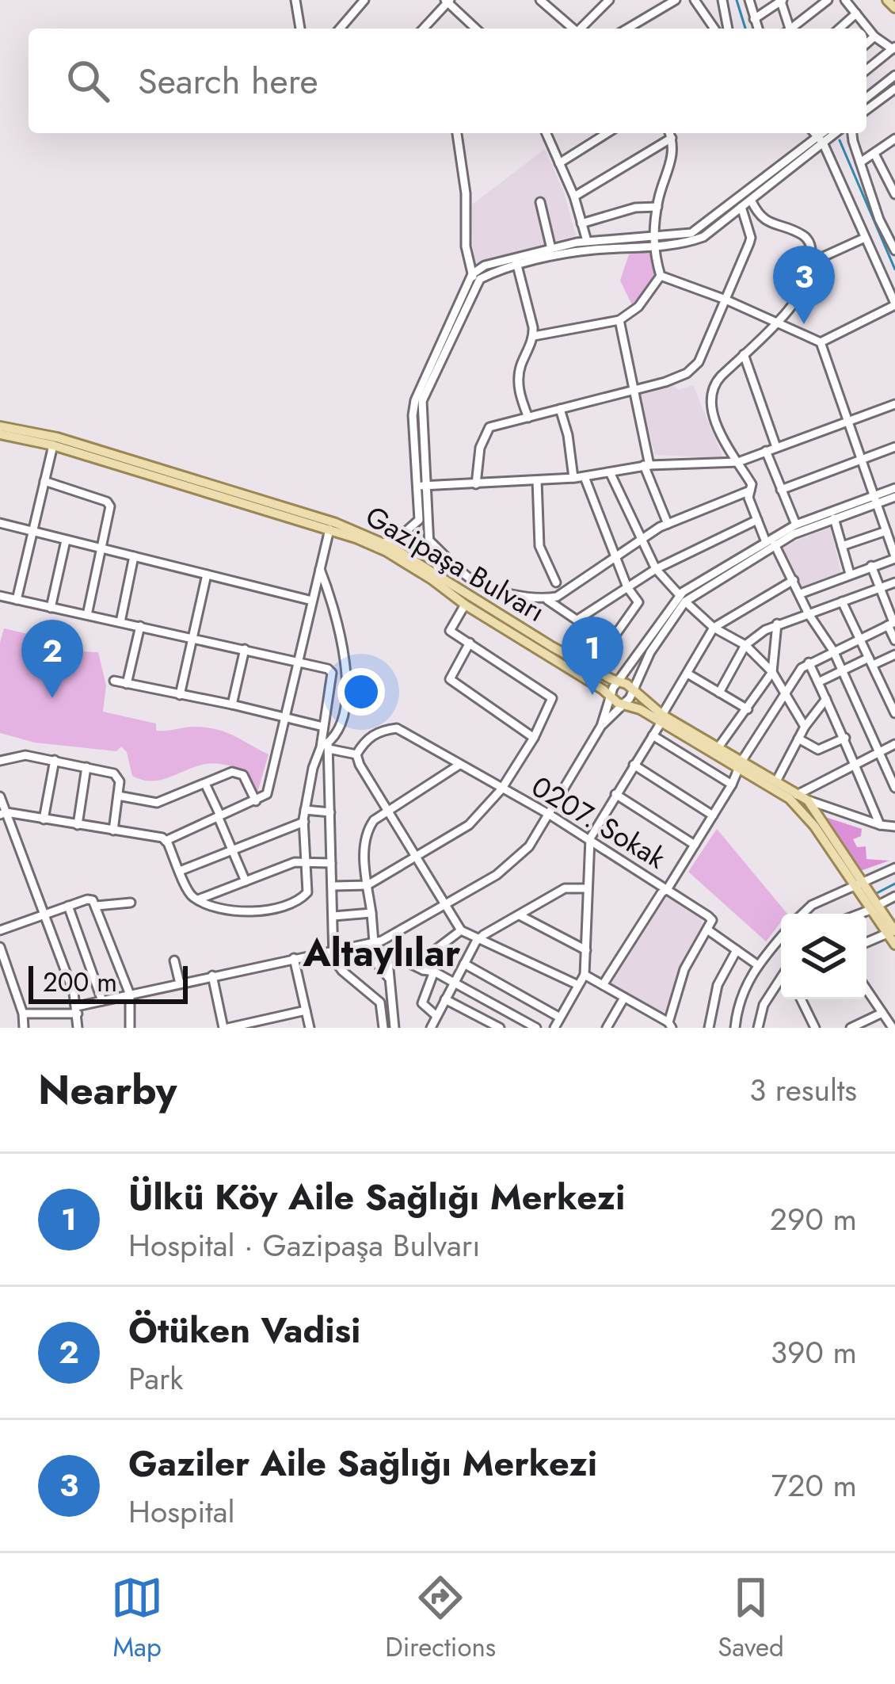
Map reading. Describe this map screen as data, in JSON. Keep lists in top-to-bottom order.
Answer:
{
  "streets": {
    "main road": ["Gazipaşa Bulvarı"],
    "street": ["0207. Sokak"]
  },
  "districts": ["Altaylılar"],
  "scale_bar": "200 m",
  "page": {
    "search": "Search here",
    "pins": ["3", "1", "2"],
    "scale": "200 m",
    "heading": ["Nearby", "3 results"],
    "list": [
      {
        "mark": "1",
        "name": "Ülkü Köy Aile Sağlığı Merkezi",
        "note": "Hospital · Gazipaşa Bulvarı",
        "value": "290 m"
      },
      {
        "mark": "2",
        "name": "Ötüken Vadisi",
        "note": "Park",
        "value": "390 m"
      },
      {
        "mark": "3",
        "name": "Gaziler Aile Sağlığı Merkezi",
        "note": "Hospital",
        "value": "720 m"
      }
    ],
    "nav": ["Map", "Directions", "Saved"]
  }
}
